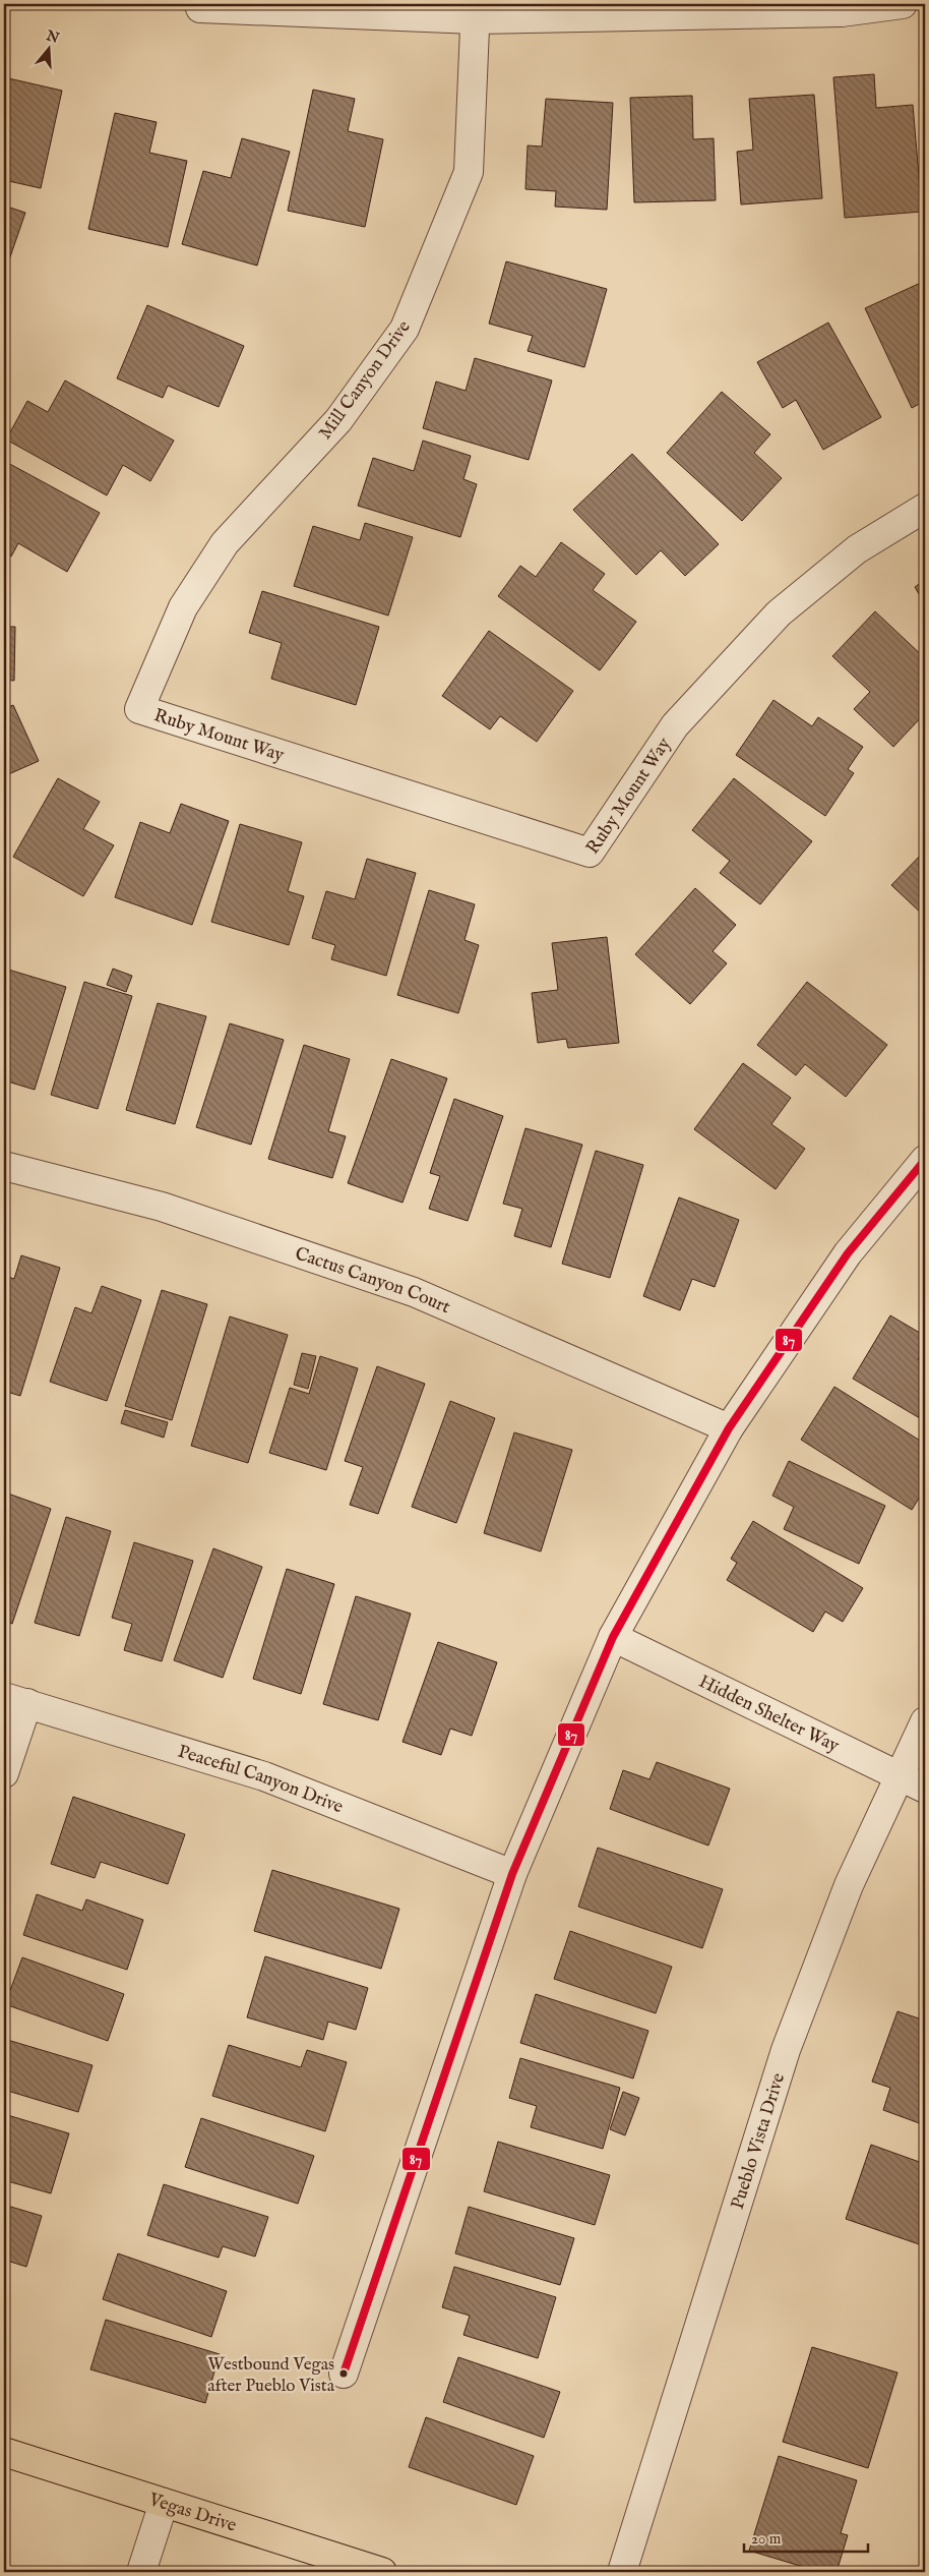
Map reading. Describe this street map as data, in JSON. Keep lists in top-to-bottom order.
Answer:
{
  "streets": {
    "main road": ["Vegas Drive"],
    "street": [
      "Mill Canyon Drive",
      "Ruby Mount Way",
      "Cactus Canyon Court",
      "Hidden Shelter Way",
      "Peaceful Canyon Drive",
      "Pueblo Vista Drive"
    ]
  },
  "crossings": [
    ["Mill Canyon Drive", "Ruby Mount Way"],
    ["Hidden Shelter Way", "Pueblo Vista Drive"]
  ],
  "places": ["Westbound Vegas after Pueblo Vista"],
  "lines": ["transit line 87"],
  "scale_bar": "20 m",
  "north": "top"
}
